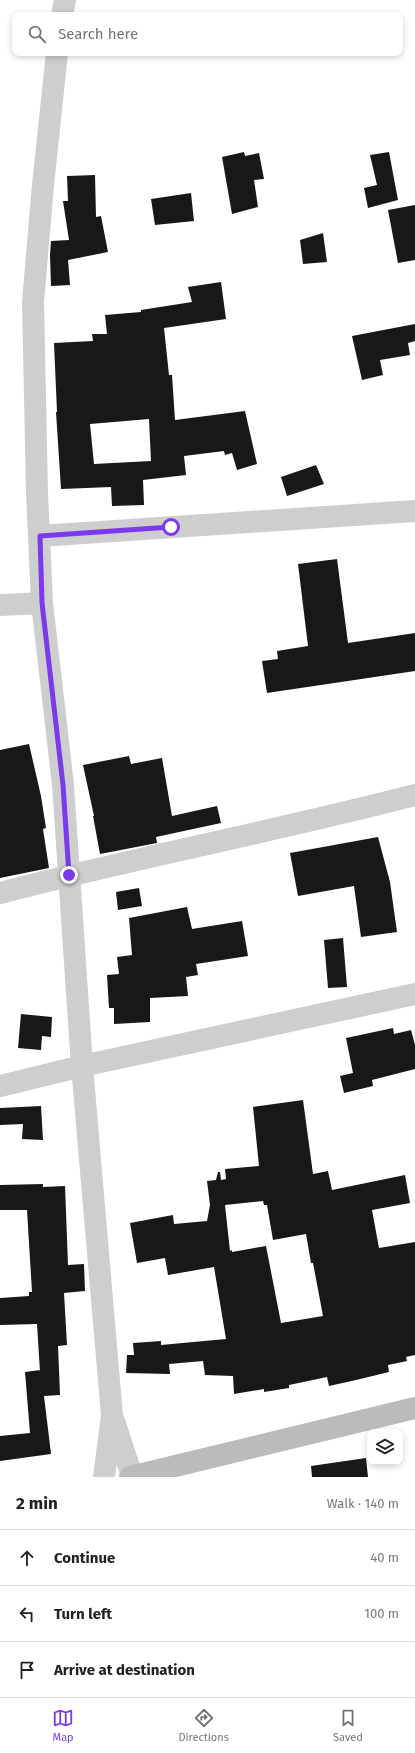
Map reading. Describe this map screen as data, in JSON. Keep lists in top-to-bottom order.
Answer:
{
  "page": {
    "search": "Search here",
    "heading": ["2 min", "Walk · 140 m"],
    "list": [
      ["Continue", "40 m"],
      ["Turn left", "100 m"],
      "Arrive at destination"
    ],
    "nav": ["Map", "Directions", "Saved"]
  }
}
